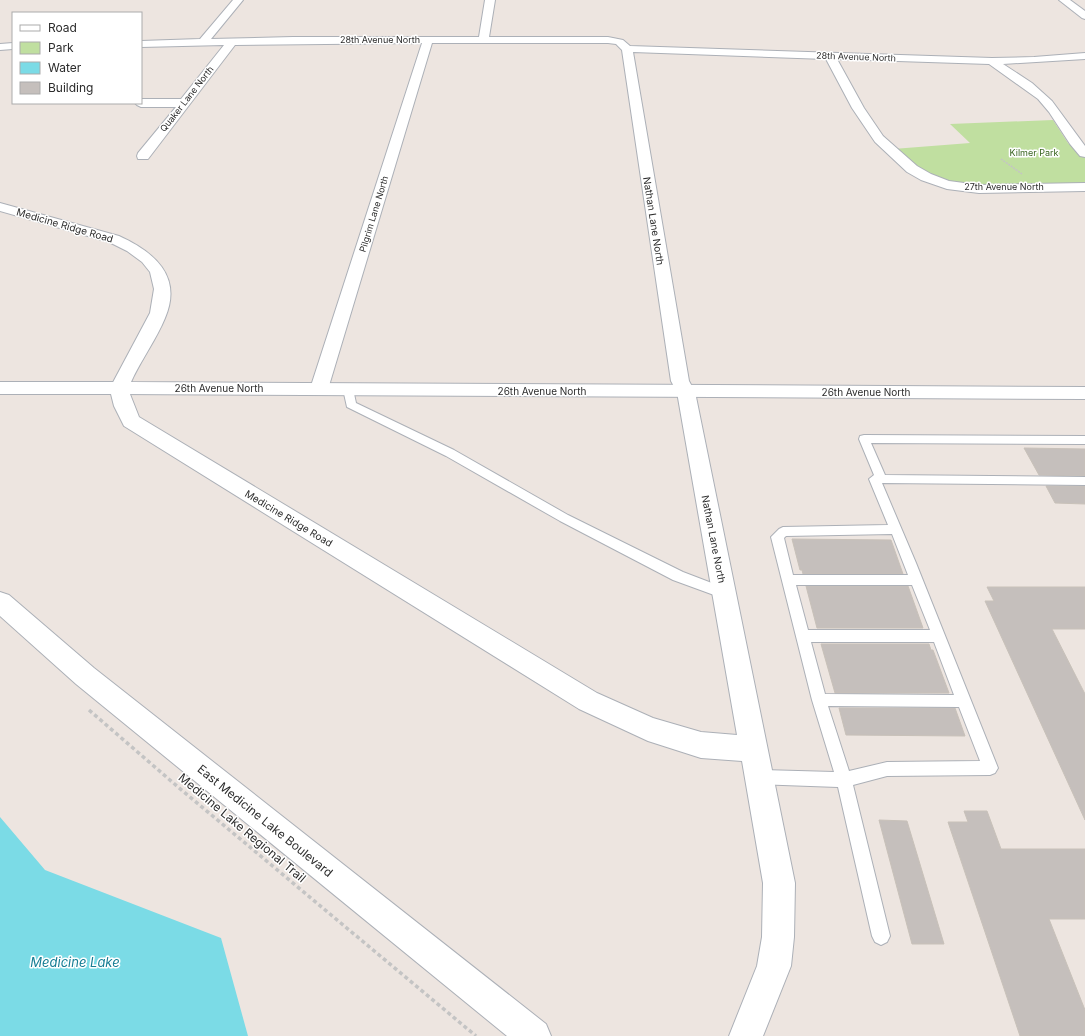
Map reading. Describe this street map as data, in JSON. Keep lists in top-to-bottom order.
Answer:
{
  "streets": {
    "street": [
      "28th Avenue North",
      "Quaker Lane North",
      "27th Avenue North",
      "Pilgrim Lane North",
      "Nathan Lane North",
      "Medicine Ridge Road",
      "26th Avenue North",
      "East Medicine Lake Boulevard"
    ],
    "path": ["Medicine Lake Regional Trail"]
  },
  "crossings": [
    ["28th Avenue North", "Quaker Lane North"],
    ["28th Avenue North", "27th Avenue North"],
    ["28th Avenue North", "Pilgrim Lane North"],
    ["28th Avenue North", "Nathan Lane North"],
    ["Pilgrim Lane North", "26th Avenue North"],
    ["Nathan Lane North", "Medicine Ridge Road"],
    ["Nathan Lane North", "26th Avenue North"],
    ["Medicine Ridge Road", "26th Avenue North"]
  ],
  "water": ["Medicine Lake"],
  "parks": ["Kilmer Park"],
  "legend": [
    "Road",
    "Park",
    "Water",
    "Building"
  ]
}
